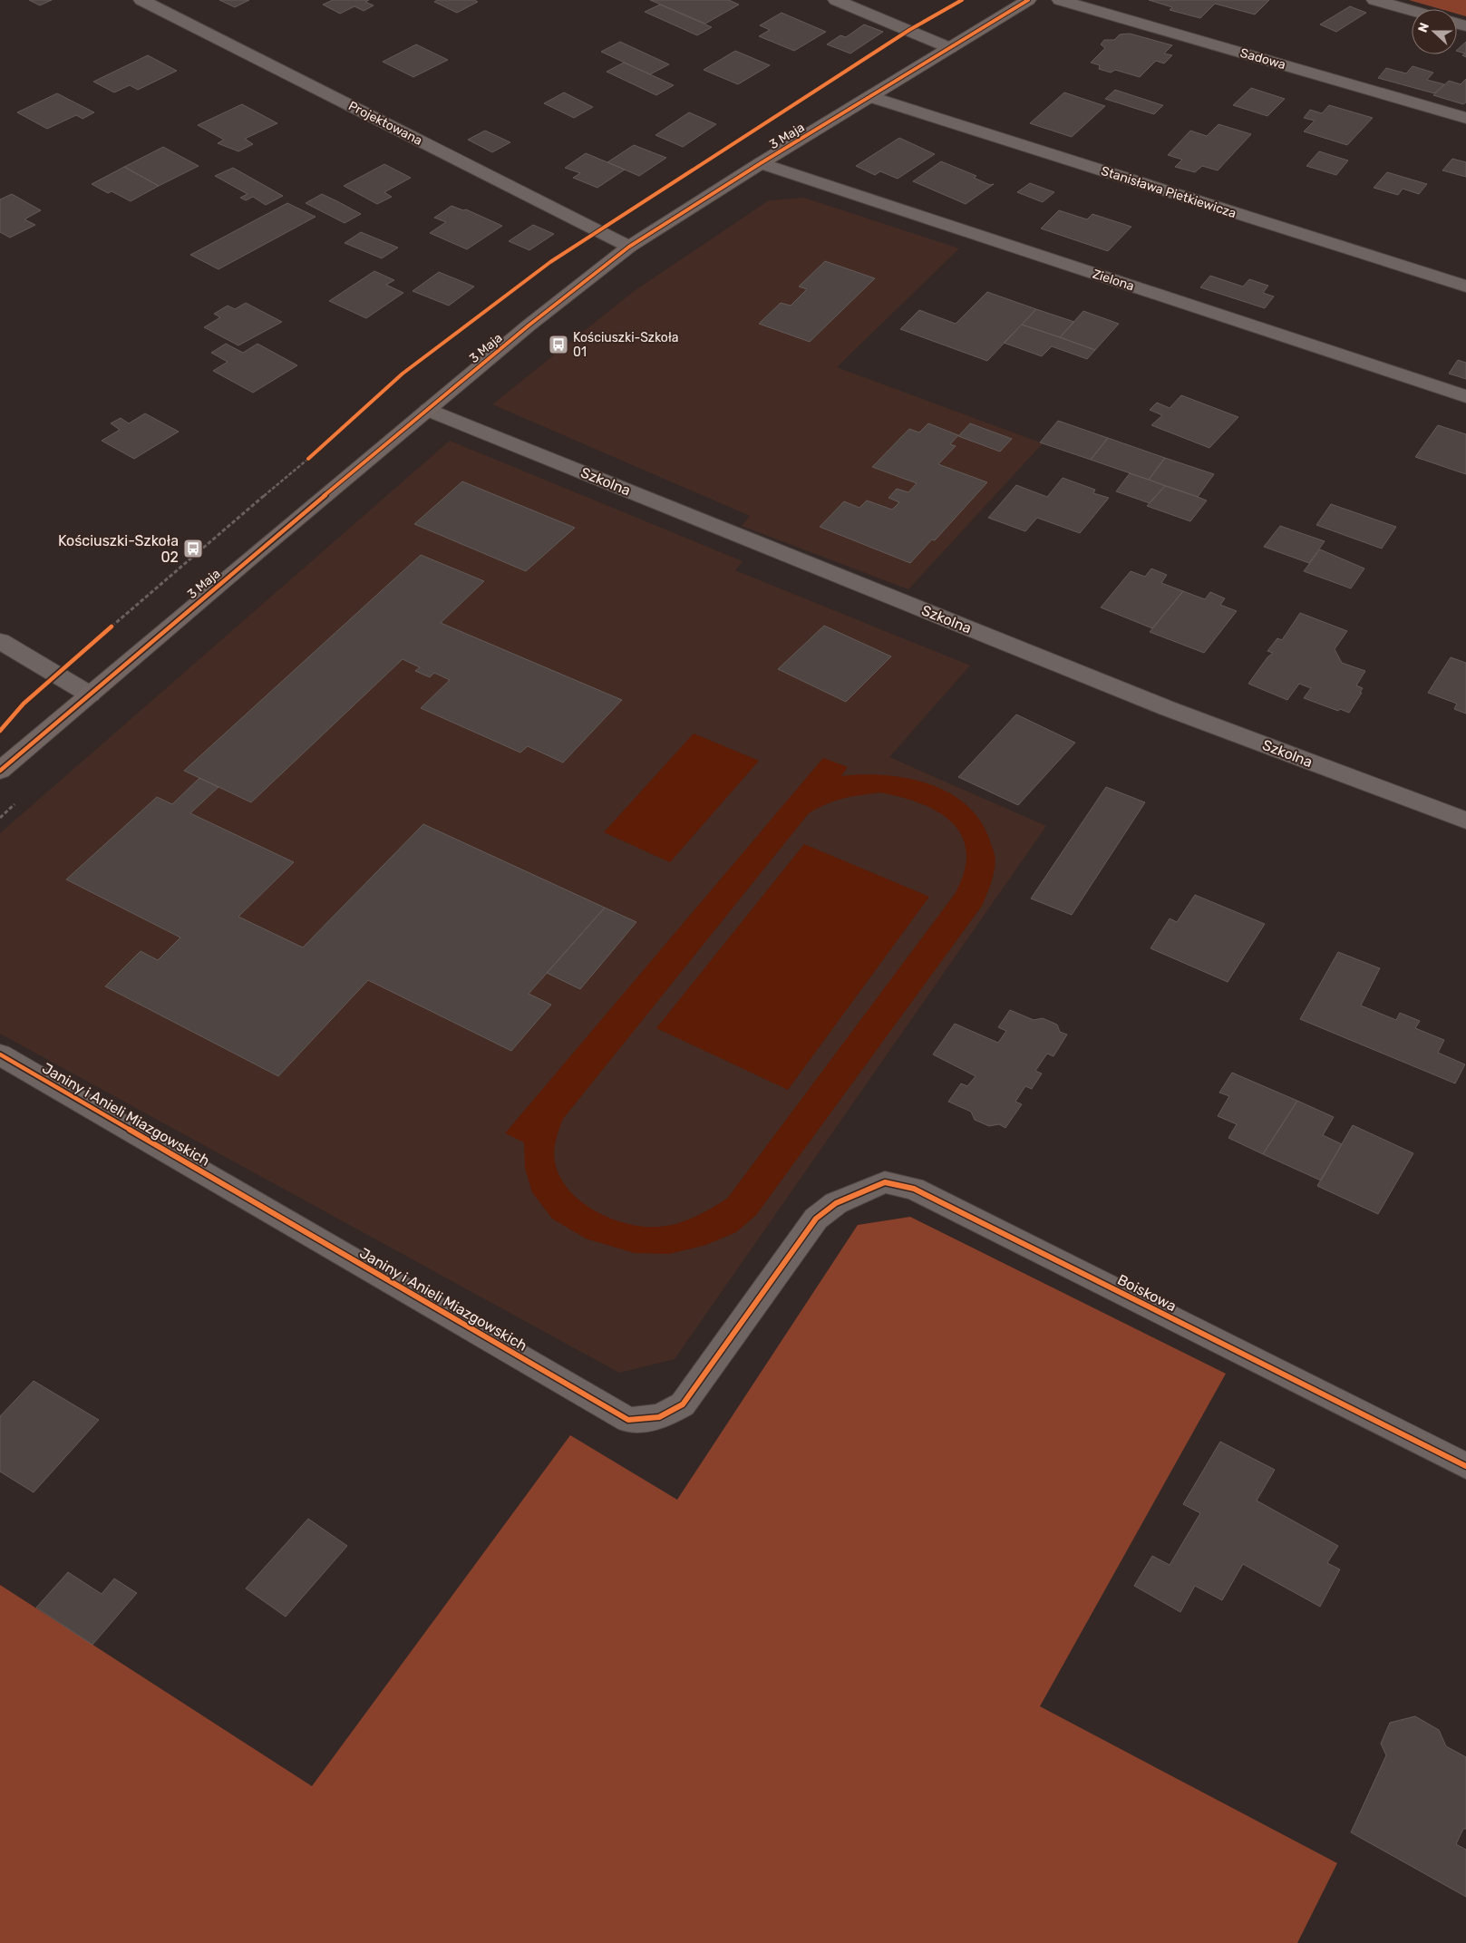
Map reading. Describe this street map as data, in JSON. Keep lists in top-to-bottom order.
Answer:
{
  "streets": {
    "street": [
      "Sadowa",
      "Projektowana",
      "3 Maja",
      "Stanisława Pietkiewicza",
      "Zielona",
      "Szkolna",
      "Janiny i Anieli Miazgowskich",
      "Boiskowa"
    ]
  },
  "crossings": [
    ["Projektowana", "3 Maja"],
    ["3 Maja", "Stanisława Pietkiewicza"],
    ["3 Maja", "Zielona"],
    ["3 Maja", "Szkolna"],
    ["Janiny i Anieli Miazgowskich", "Boiskowa"]
  ],
  "places": {
    "bus stop": ["Kościuszki-Szkoła 01", "Kościuszki-Szkoła 02"]
  },
  "north": "left"
}
